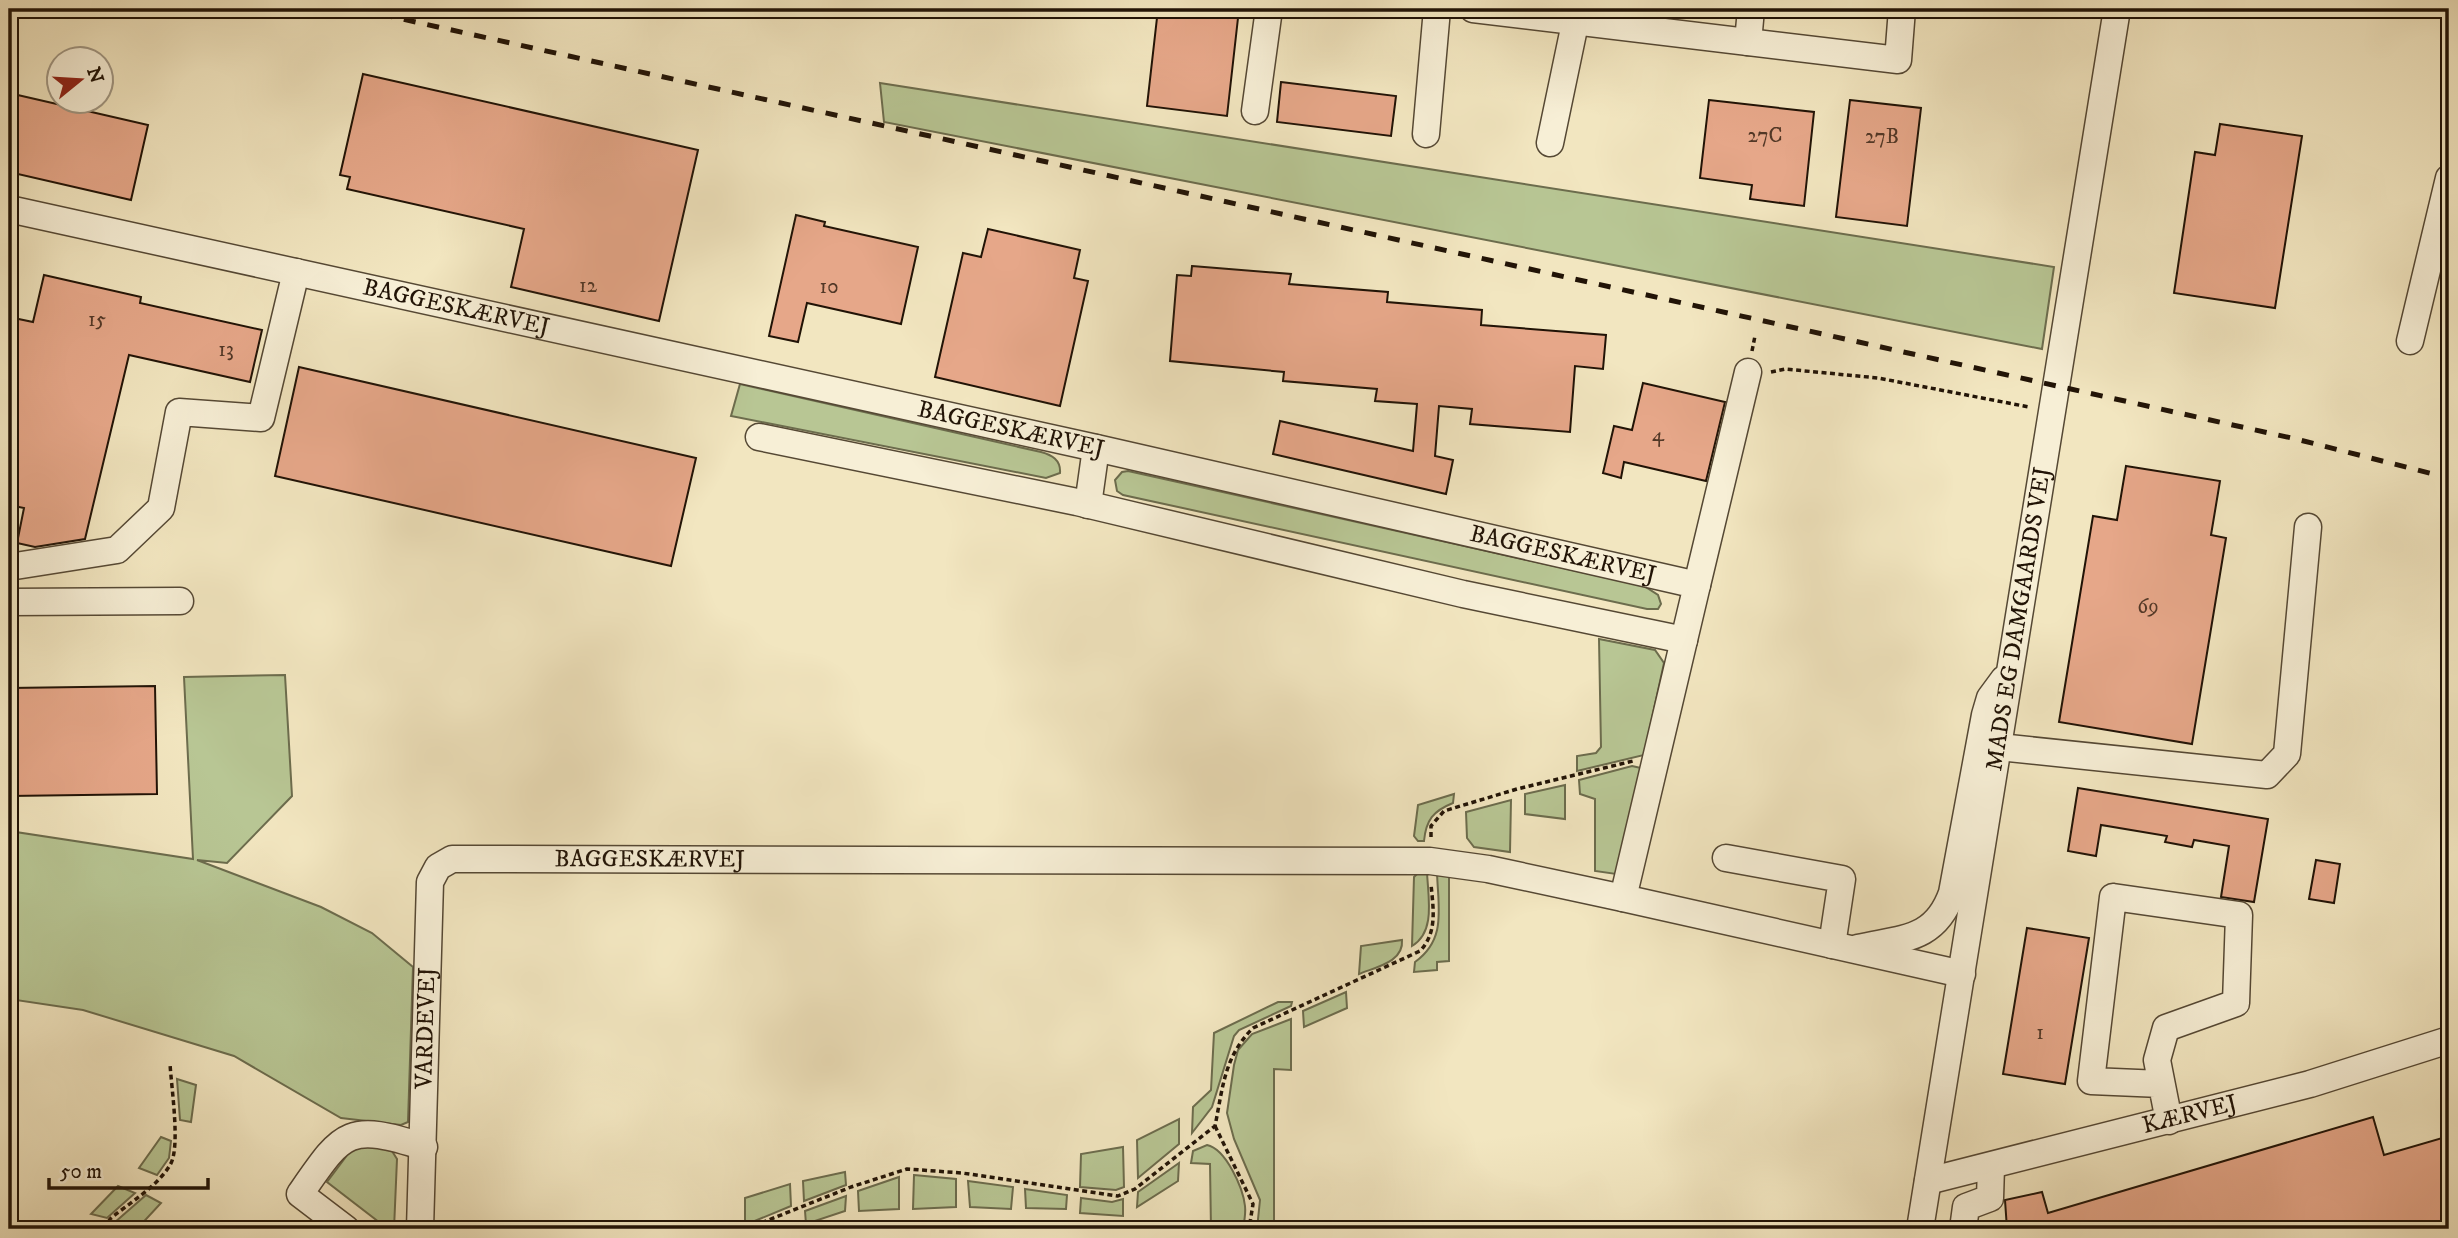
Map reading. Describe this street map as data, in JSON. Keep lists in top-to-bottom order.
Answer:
{
  "streets": {
    "street": [
      "BAGGESKÆRVEJ",
      "MADS EG DAMGAARDS VEJ",
      "VARDEVEJ",
      "KÆRVEJ"
    ]
  },
  "crossings": [
    ["BAGGESKÆRVEJ", "MADS EG DAMGAARDS VEJ"],
    ["BAGGESKÆRVEJ", "VARDEVEJ"],
    ["MADS EG DAMGAARDS VEJ", "KÆRVEJ"]
  ],
  "house_numbers": [
    "27C",
    "27B",
    "12",
    "10",
    "15",
    "13",
    "4",
    "69",
    "1"
  ],
  "scale_bar": "50 m",
  "north": "right"
}
